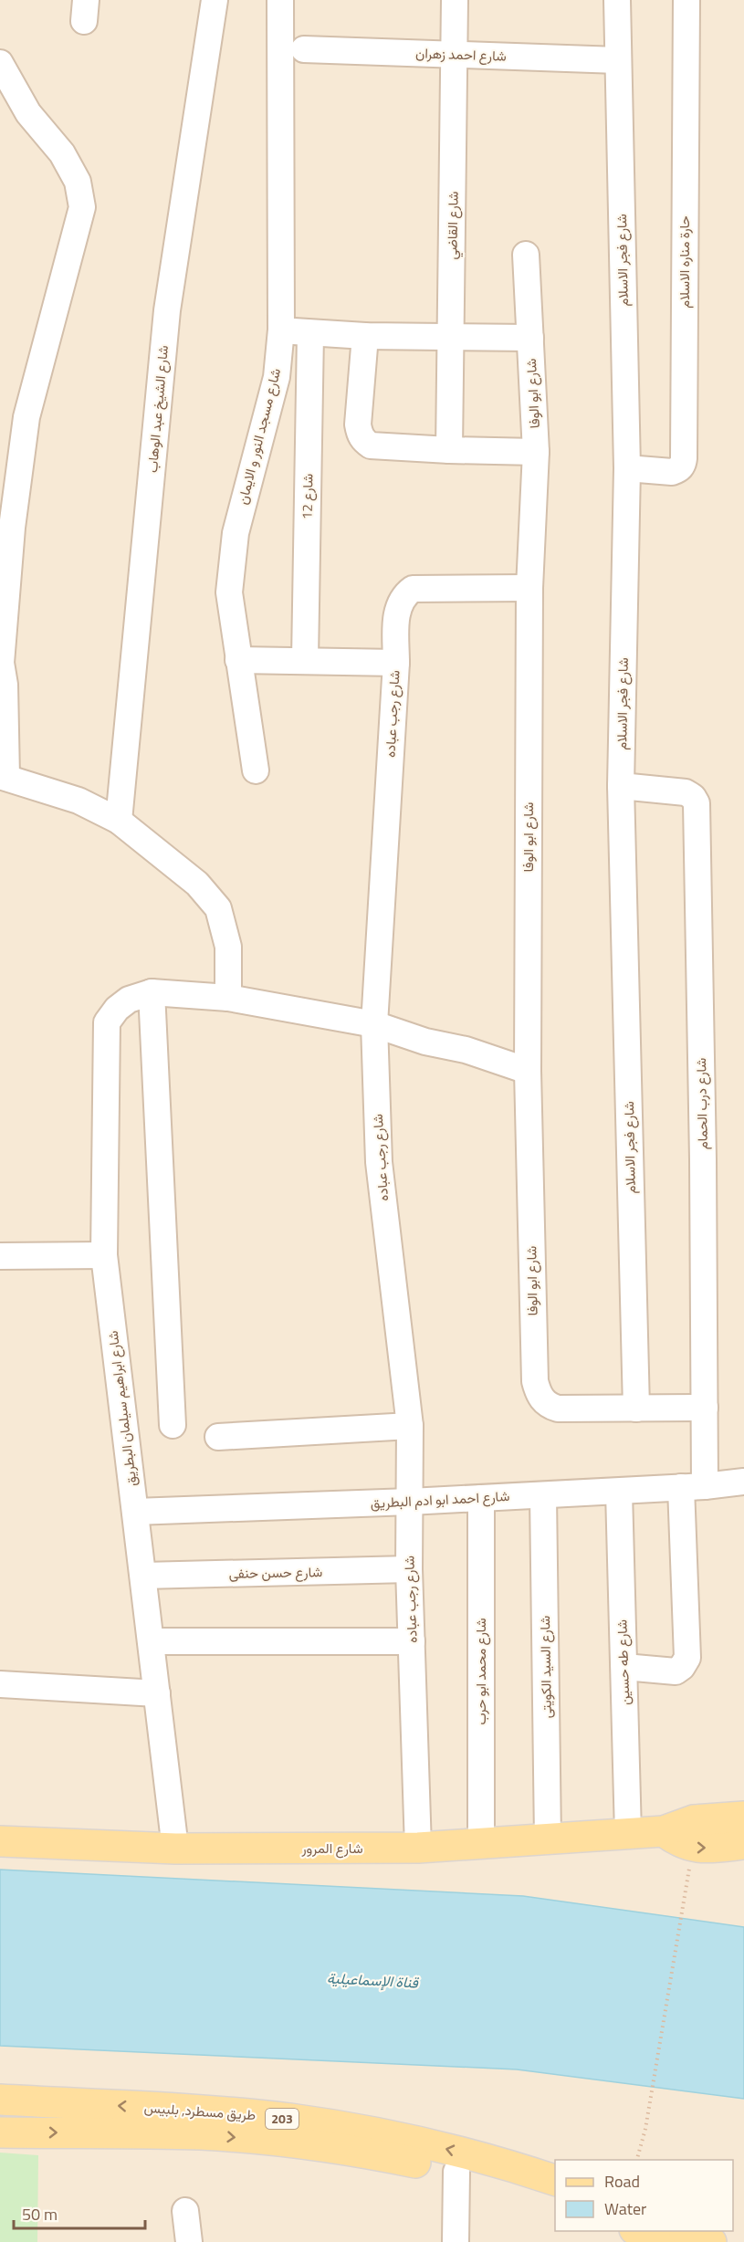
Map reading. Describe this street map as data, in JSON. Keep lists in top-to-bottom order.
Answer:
{
  "streets": {
    "main road": ["شارع المرور", "طريق مسطرد, بلبيس", "203"],
    "street": [
      "شارع احمد زهران",
      "شارع القاضي",
      "شارع فجر الاسلام",
      "حارة مناره الاسلام",
      "شارع ابو الوفا",
      "شارع الشيخ عبد الوهاب",
      "شارع مسجد النور و الايمان",
      "شارع 12",
      "شارع رجب عباده",
      "شارع درب الحمام",
      "شارع ابراهيم سيلمان البطريق",
      "شارع احمد ابو ادم البطريق",
      "شارع حسن حنفى",
      "شارع طه حسين",
      "شارع السيد الكويتى",
      "شارع محمد ابو حرب"
    ]
  },
  "crossings": [
    ["شارع احمد زهران", "شارع القاضي"],
    ["شارع احمد زهران", "شارع فجر الاسلام"],
    ["شارع فجر الاسلام", "حارة مناره الاسلام"],
    ["شارع فجر الاسلام", "شارع ابو الوفا"],
    ["شارع فجر الاسلام", "شارع درب الحمام"],
    ["شارع ابو الوفا", "شارع رجب عباده"],
    ["شارع رجب عباده", "شارع احمد ابو ادم البطريق"],
    ["شارع رجب عباده", "شارع حسن حنفى"],
    ["شارع رجب عباده", "شارع المرور"],
    ["شارع درب الحمام", "شارع احمد ابو ادم البطريق"],
    ["شارع درب الحمام", "شارع طه حسين"],
    ["شارع ابراهيم سيلمان البطريق", "شارع احمد ابو ادم البطريق"],
    ["شارع ابراهيم سيلمان البطريق", "شارع حسن حنفى"],
    ["شارع ابراهيم سيلمان البطريق", "شارع المرور"],
    ["شارع احمد ابو ادم البطريق", "شارع طه حسين"],
    ["شارع احمد ابو ادم البطريق", "شارع السيد الكويتى"],
    ["شارع احمد ابو ادم البطريق", "شارع محمد ابو حرب"],
    ["شارع طه حسين", "شارع المرور"],
    ["شارع السيد الكويتى", "شارع المرور"],
    ["شارع محمد ابو حرب", "شارع المرور"]
  ],
  "water": ["قناة الإسماعيلية"],
  "legend": ["Road", "Water"],
  "scale_bar": "50 m"
}
